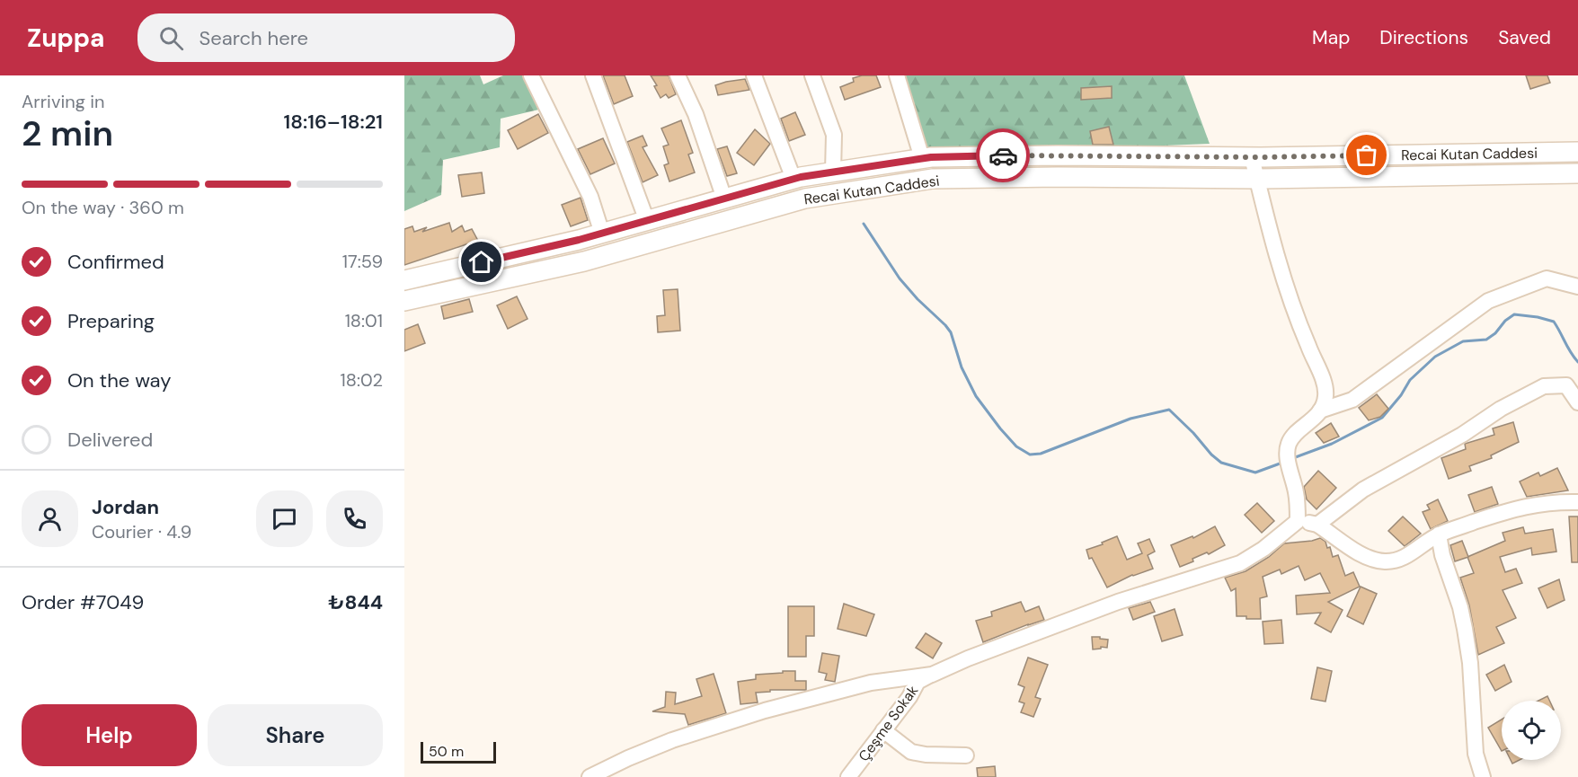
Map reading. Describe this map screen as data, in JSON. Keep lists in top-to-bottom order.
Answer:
{
  "streets": {
    "main road": ["Recai Kutan Caddesi"],
    "street": ["Çeşme Sokak"]
  },
  "scale_bar": "50 m",
  "page": {
    "header": "Zuppa",
    "search": "Search here",
    "nav": ["Map", "Directions", "Saved"],
    "heading": ["2 min", "Arriving in", "18:16–18:21"],
    "panel": [
      "Jordan",
      "Courier · 4.9",
      "Order #7049",
      "₺844"
    ],
    "bar": "On the way · 360 m",
    "list": [
      ["Confirmed", "17:59"],
      ["Preparing", "18:01"],
      ["On the way", "18:02"],
      "Delivered"
    ],
    "buttons": ["Help", "Share"],
    "scale": "50 m"
  }
}
